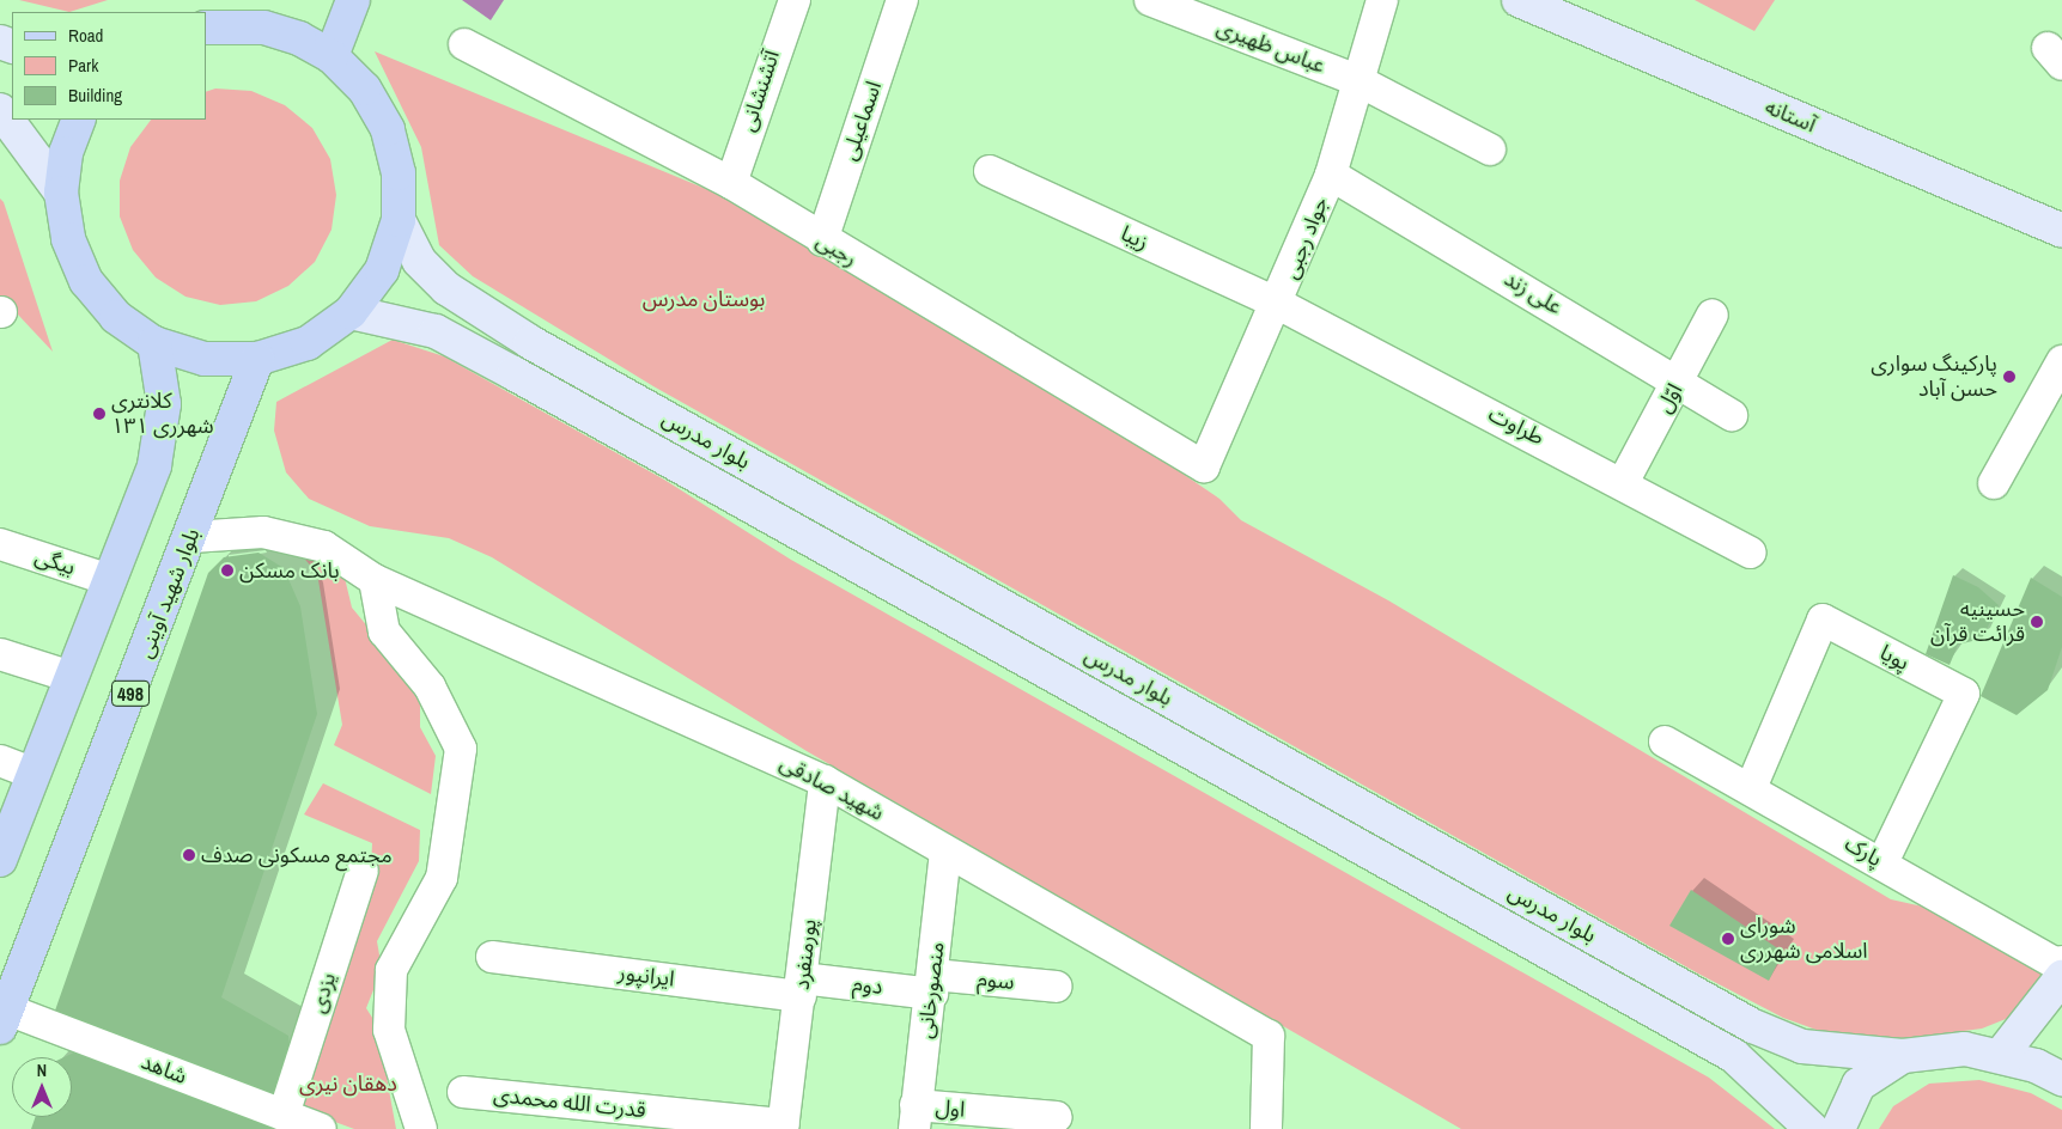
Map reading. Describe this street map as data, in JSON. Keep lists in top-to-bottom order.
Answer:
{
  "streets": {
    "main road": [
      "آستانه",
      "بلوار مدرس",
      "بلوار شهید آوینی",
      "498"
    ],
    "street": [
      "عباس ظهیری",
      "آتشنشانی",
      "اسماعیلی",
      "زیبا",
      "جواد رجبی",
      "رجبی",
      "علی زند",
      "اوّل",
      "طراوت",
      "بیگی",
      "پویا",
      "شهید صادقی",
      "پارک",
      "پورمنفرد",
      "ایرانپور",
      "سوم",
      "دوم",
      "منصورخانی",
      "یزدی",
      "شاهد",
      "قدرت الله محمدی",
      "اول"
    ]
  },
  "crossings": [
    ["عباس ظهیری", "جواد رجبی"],
    ["آتشنشانی", "رجبی"],
    ["اسماعیلی", "رجبی"],
    ["زیبا", "جواد رجبی"],
    ["زیبا", "طراوت"],
    ["جواد رجبی", "رجبی"],
    ["جواد رجبی", "علی زند"],
    ["جواد رجبی", "طراوت"],
    ["علی زند", "اوّل"],
    ["اوّل", "طراوت"],
    ["بلوار شهید آوینی", "شهید صادقی"],
    ["بلوار شهید آوینی", "شاهد"],
    ["پویا", "پارک"],
    ["شهید صادقی", "پورمنفرد"],
    ["شهید صادقی", "منصورخانی"],
    ["پورمنفرد", "ایرانپور"],
    ["پورمنفرد", "دوم"],
    ["پورمنفرد", "قدرت الله محمدی"],
    ["ایرانپور", "دوم"],
    ["سوم", "دوم"],
    ["سوم", "منصورخانی"],
    ["دوم", "منصورخانی"],
    ["منصورخانی", "اول"],
    ["یزدی", "شاهد"]
  ],
  "parks": ["بوستان مدرس", "دهقان نیری"],
  "places": [
    "پارکینگ سواری حسن آباد",
    "کلانتری ۱۳۱ شهرری",
    "بانک مسکن",
    "حسینیه قرائت قرآن",
    "مجتمع مسکونی صدف",
    "شورای اسلامی شهرری"
  ],
  "legend": ["Road", "Park", "Building"],
  "north": "top"
}
